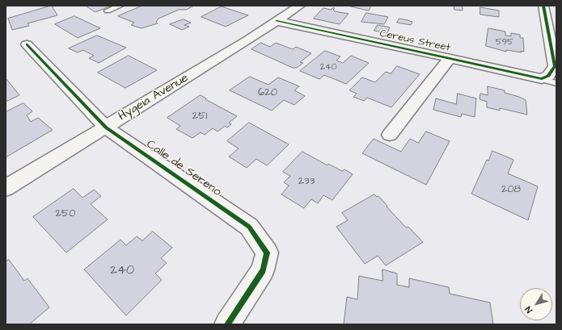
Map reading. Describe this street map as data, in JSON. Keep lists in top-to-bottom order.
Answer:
{
  "streets": {
    "street": ["Cereus Street", "Hygeia Avenue", "Calle de Sereno"]
  },
  "crossings": [
    ["Cereus Street", "Hygeia Avenue"],
    ["Hygeia Avenue", "Calle de Sereno"]
  ],
  "house_numbers": [
    "595",
    "240",
    "620",
    "251",
    "233",
    "208",
    "250",
    "240"
  ],
  "north": "bottom left"
}
